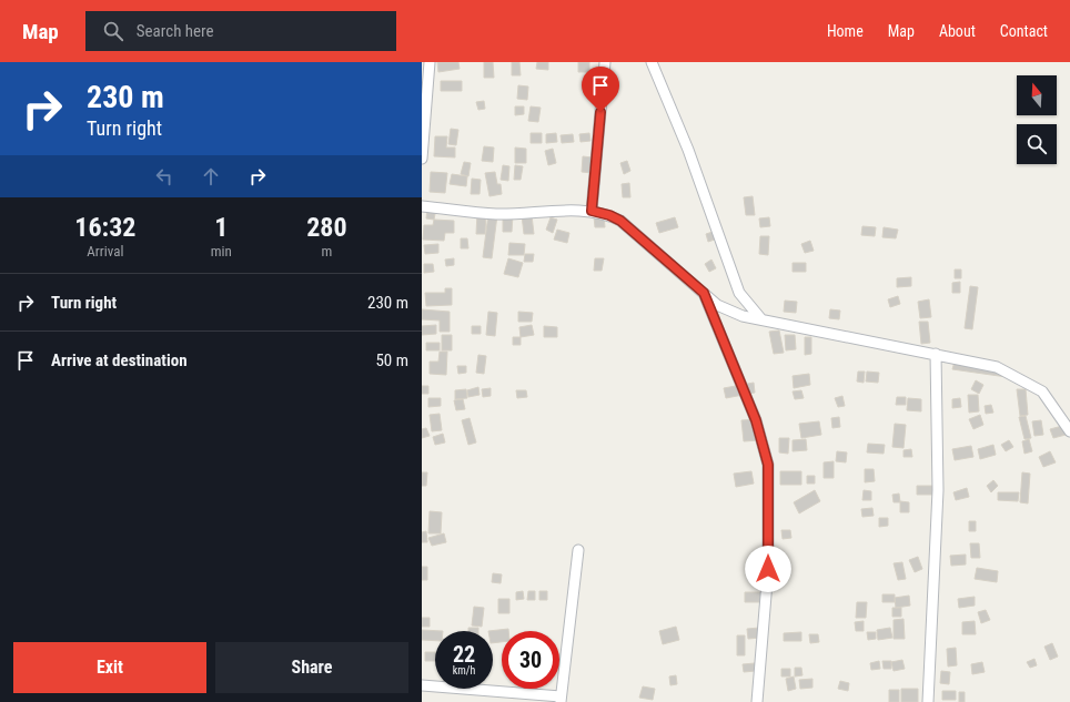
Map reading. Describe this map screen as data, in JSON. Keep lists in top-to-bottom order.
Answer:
{
  "north": "top",
  "page": {
    "header": "Map",
    "search": "Search here",
    "nav": [
      "Home",
      "Map",
      "About",
      "Contact"
    ],
    "turn": ["230 m", "Turn right"],
    "eta": [
      "16:32",
      "Arrival",
      "1",
      "min",
      "280",
      "m"
    ],
    "list": [
      {
        "name": "Turn right",
        "value": "230 m"
      },
      {
        "name": "Arrive at destination",
        "value": "50 m"
      }
    ],
    "speed": "22 km/h",
    "limit": "30",
    "buttons": ["Exit", "Share"]
  }
}
